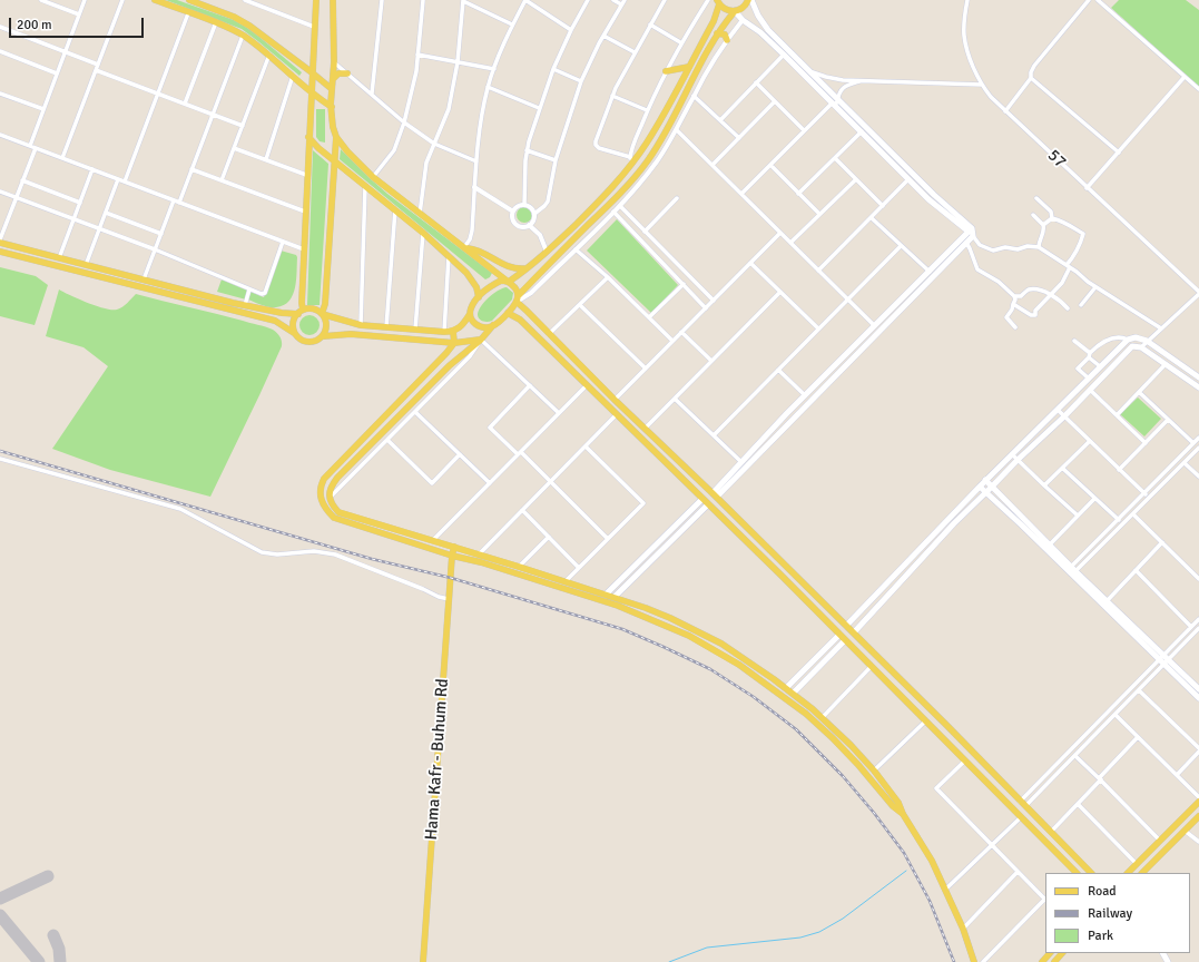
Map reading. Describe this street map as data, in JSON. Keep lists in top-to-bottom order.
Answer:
{
  "streets": {
    "main road": ["Hama Kafr - Buhum Rd"],
    "street": ["57"]
  },
  "legend": ["Road", "Railway", "Park"],
  "scale_bar": "200 m"
}
